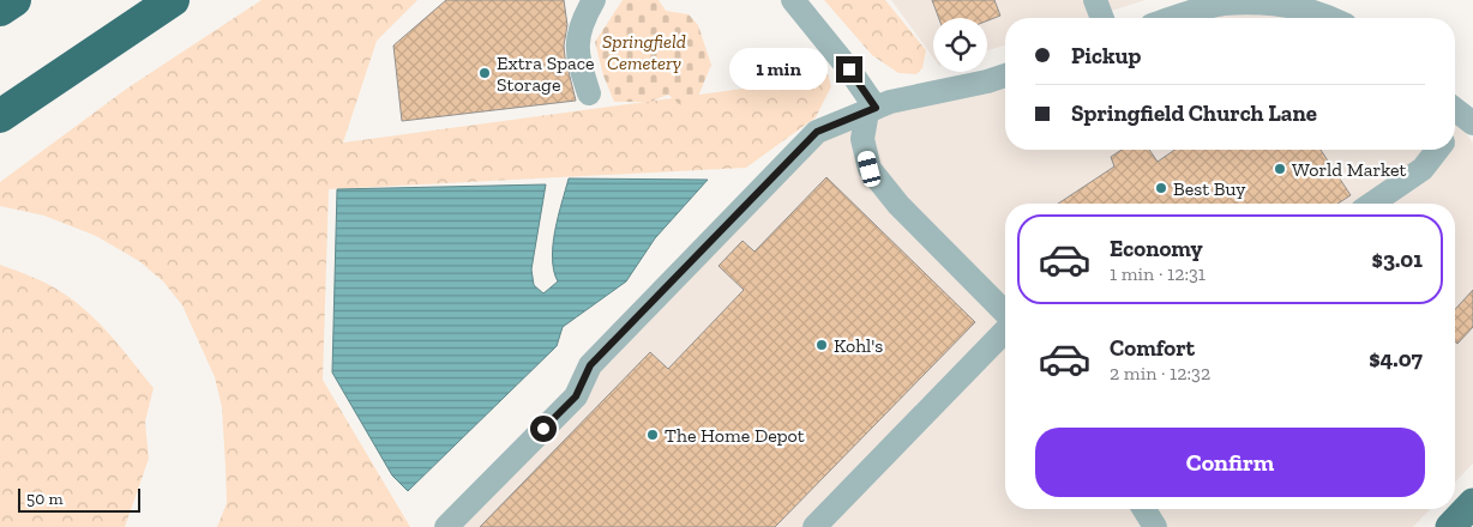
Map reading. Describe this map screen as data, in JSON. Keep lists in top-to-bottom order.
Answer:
{
  "parks": ["Springfield Cemetery"],
  "places": [
    "Extra Space Storage",
    "World Market",
    "Best Buy",
    "Kohl's",
    "The Home Depot"
  ],
  "scale_bar": "50 m",
  "page": {
    "banner": ["Pickup", "Springfield Church Lane"],
    "bubble": "1 min",
    "list": [
      {
        "name": "Economy",
        "note": "1 min · 12:31",
        "value": "$3.01"
      },
      {
        "name": "Comfort",
        "note": "2 min · 12:32",
        "value": "$4.07"
      }
    ],
    "buttons": "Confirm",
    "scale": "50 m"
  }
}
